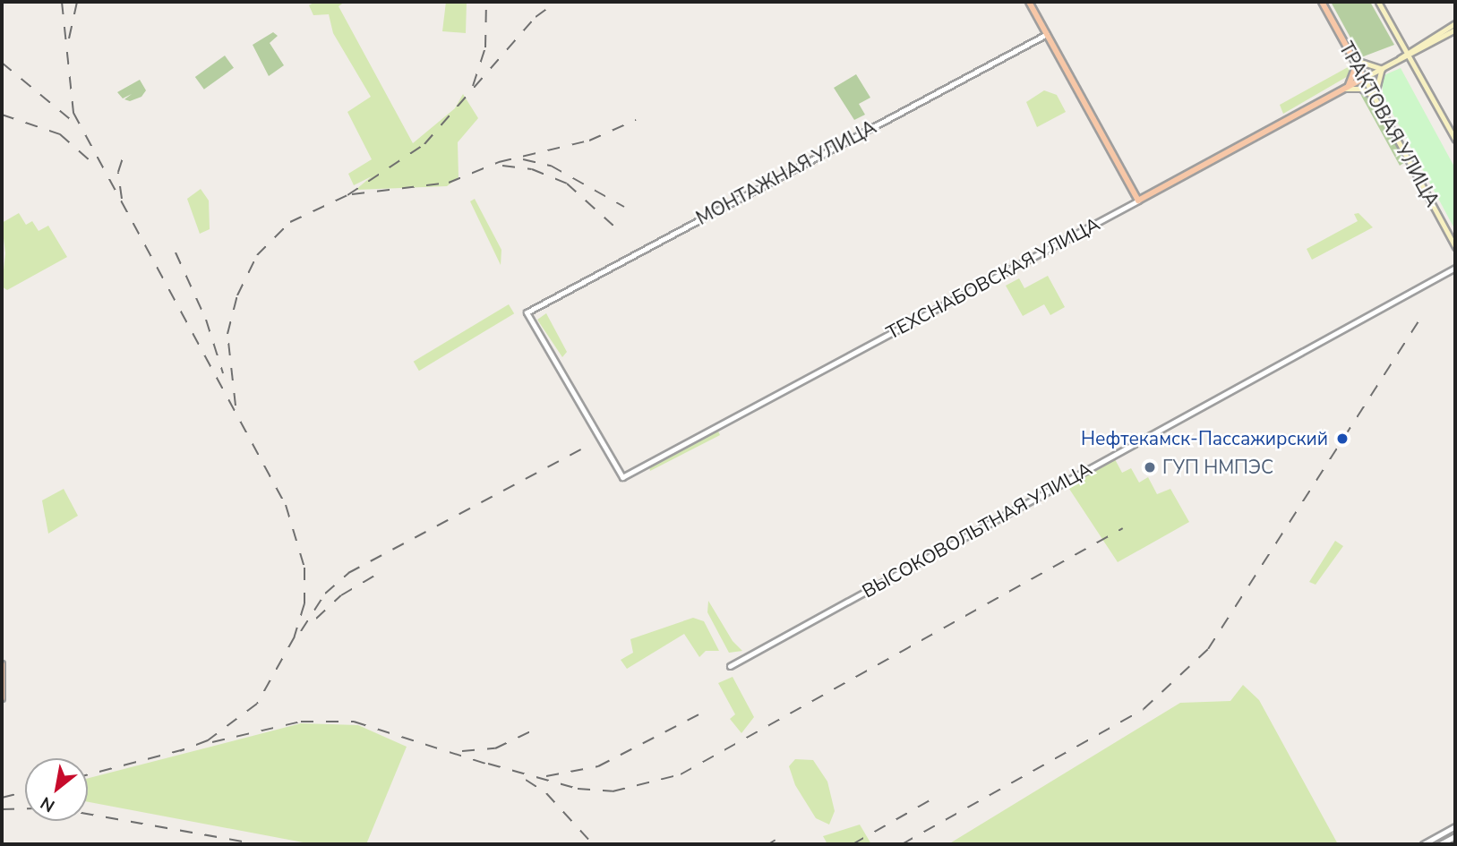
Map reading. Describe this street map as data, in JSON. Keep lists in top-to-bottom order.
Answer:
{
  "streets": {
    "main road": ["ТРАКТОВАЯ УЛИЦА", "ТЕХСНАБОВСКАЯ УЛИЦА"],
    "street": ["МОНТАЖНАЯ УЛИЦА", "ВЫСОКОВОЛЬТНАЯ УЛИЦА"]
  },
  "crossings": [
    ["ТРАКТОВАЯ УЛИЦА", "ТЕХСНАБОВСКАЯ УЛИЦА"],
    ["МОНТАЖНАЯ УЛИЦА", "ТЕХСНАБОВСКАЯ УЛИЦА"]
  ],
  "places": ["Нефтекамск-Пассажирский", "ГУП НМПЭС"],
  "north": "bottom left"
}
